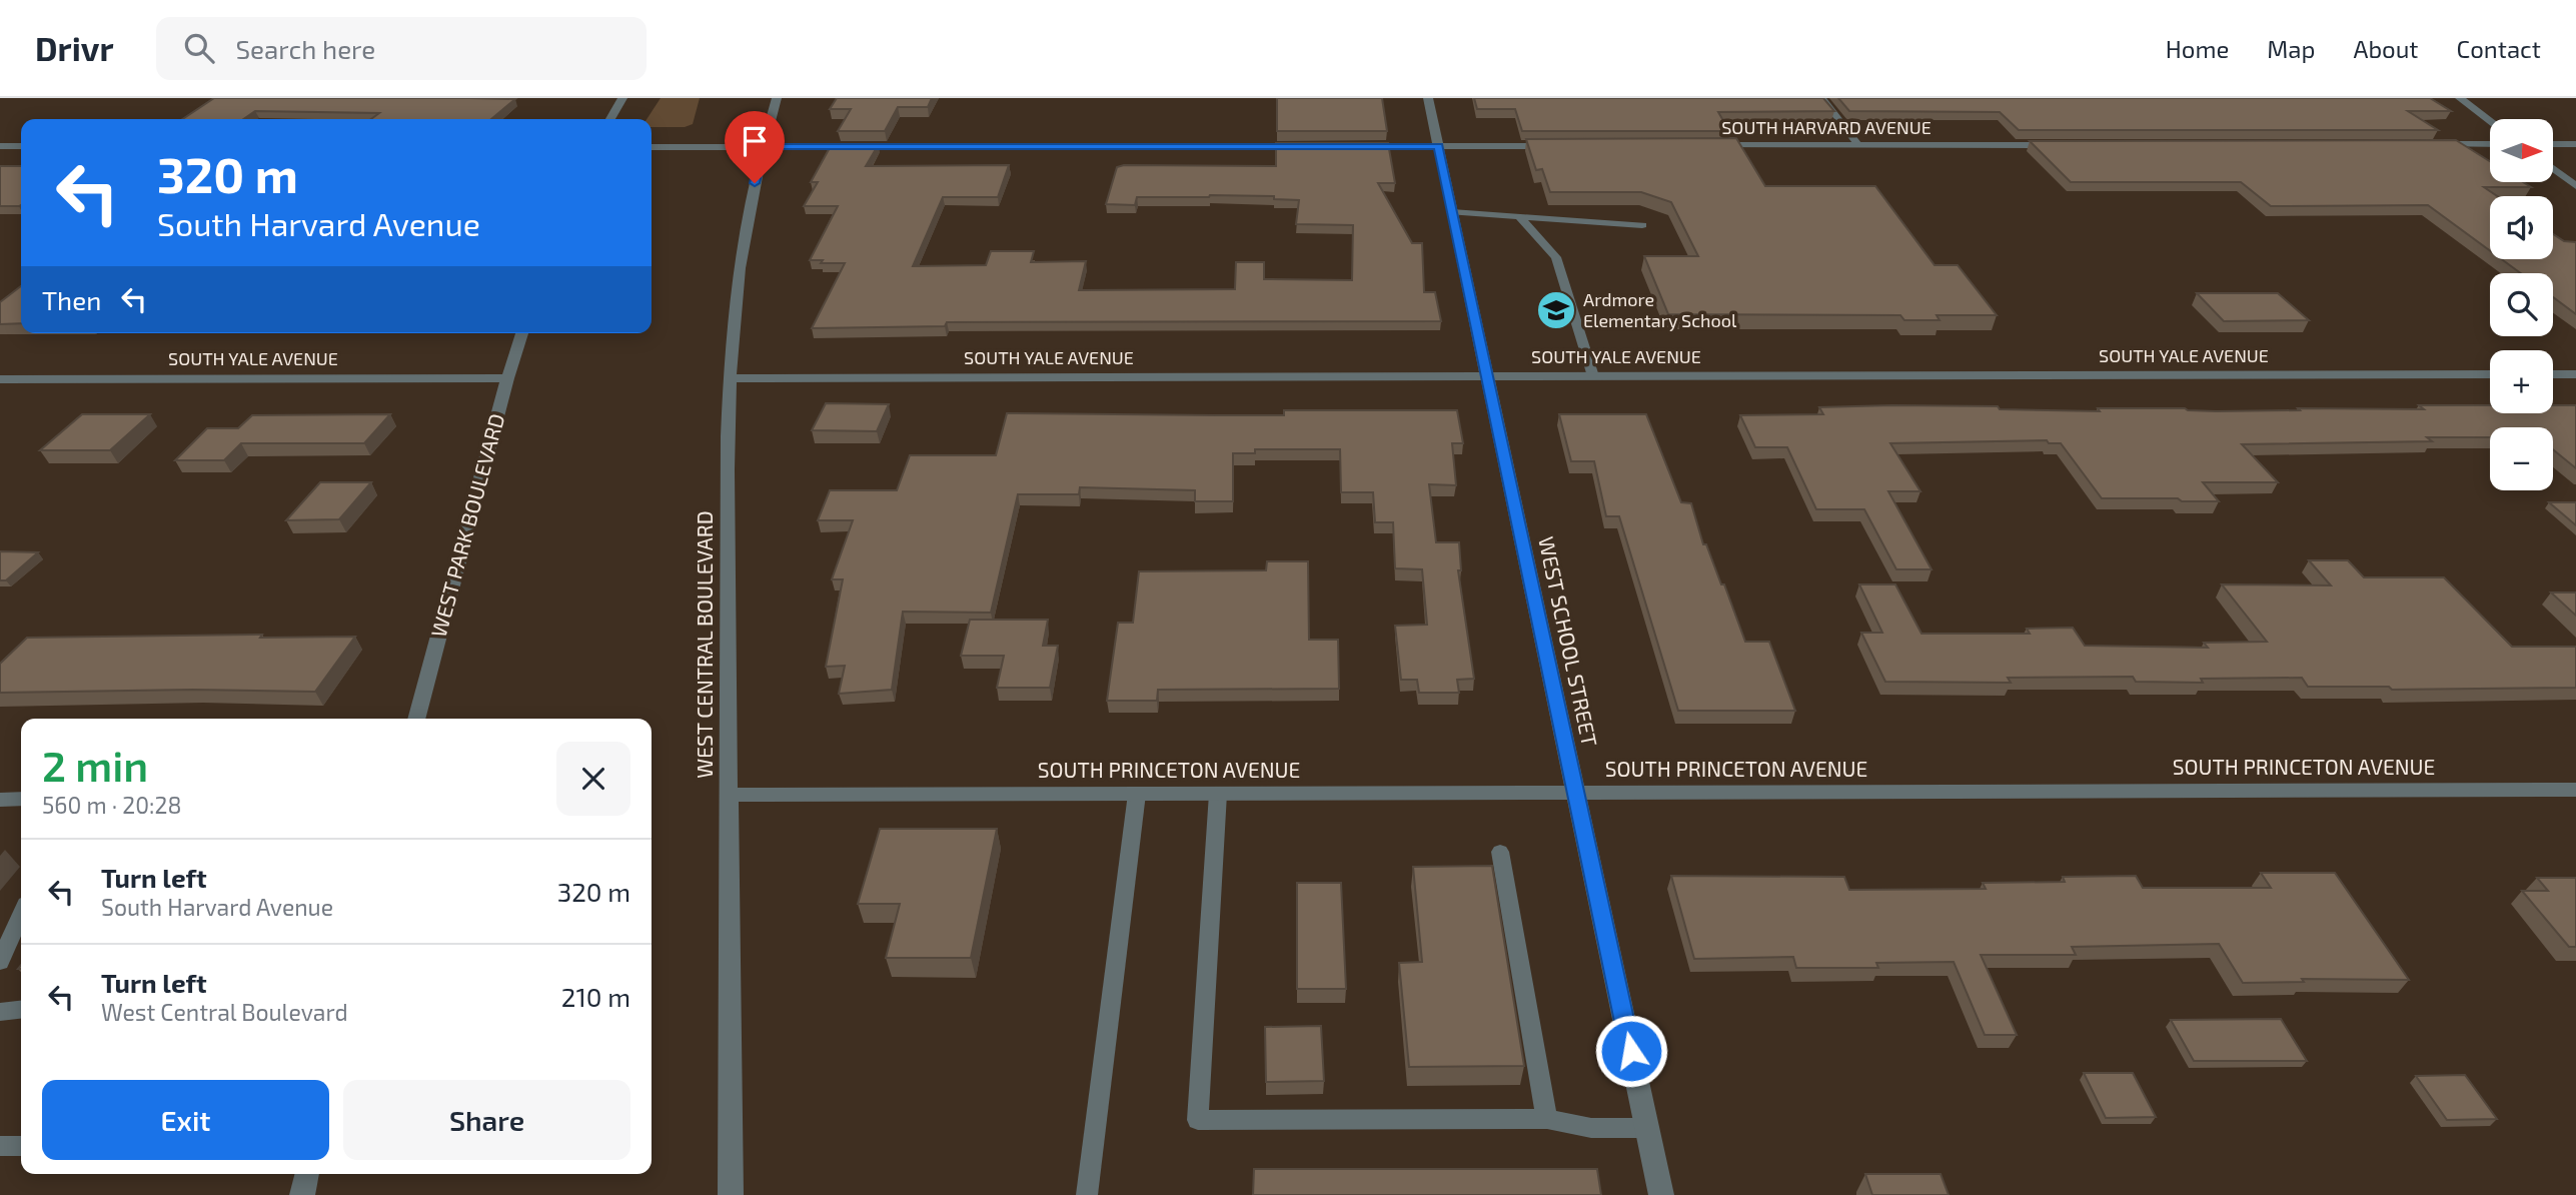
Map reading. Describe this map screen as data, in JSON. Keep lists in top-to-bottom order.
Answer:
{
  "streets": {
    "street": [
      "SOUTH HARVARD AVENUE",
      "SOUTH YALE AVENUE",
      "WEST PARK BOULEVARD",
      "WEST SCHOOL STREET",
      "WEST CENTRAL BOULEVARD",
      "SOUTH PRINCETON AVENUE"
    ]
  },
  "crossings": [
    ["SOUTH YALE AVENUE", "WEST PARK BOULEVARD"],
    ["SOUTH YALE AVENUE", "WEST SCHOOL STREET"],
    ["SOUTH YALE AVENUE", "WEST CENTRAL BOULEVARD"],
    ["WEST SCHOOL STREET", "SOUTH PRINCETON AVENUE"],
    ["WEST CENTRAL BOULEVARD", "SOUTH PRINCETON AVENUE"]
  ],
  "places": {
    "school or university": ["Ardmore Elementary School"]
  },
  "north": "right",
  "page": {
    "header": "Drivr",
    "search": "Search here",
    "nav": [
      "Home",
      "Map",
      "About",
      "Contact"
    ],
    "map_buttons": ["+", "−"],
    "turn": ["320 m", "South Harvard Avenue"],
    "then": "Then",
    "heading": ["2 min", "560 m · 20:28"],
    "list": [
      {
        "name": "Turn left",
        "note": "South Harvard Avenue",
        "value": "320 m"
      },
      {
        "name": "Turn left",
        "note": "West Central Boulevard",
        "value": "210 m"
      }
    ],
    "buttons": ["Exit", "Share"]
  }
}
